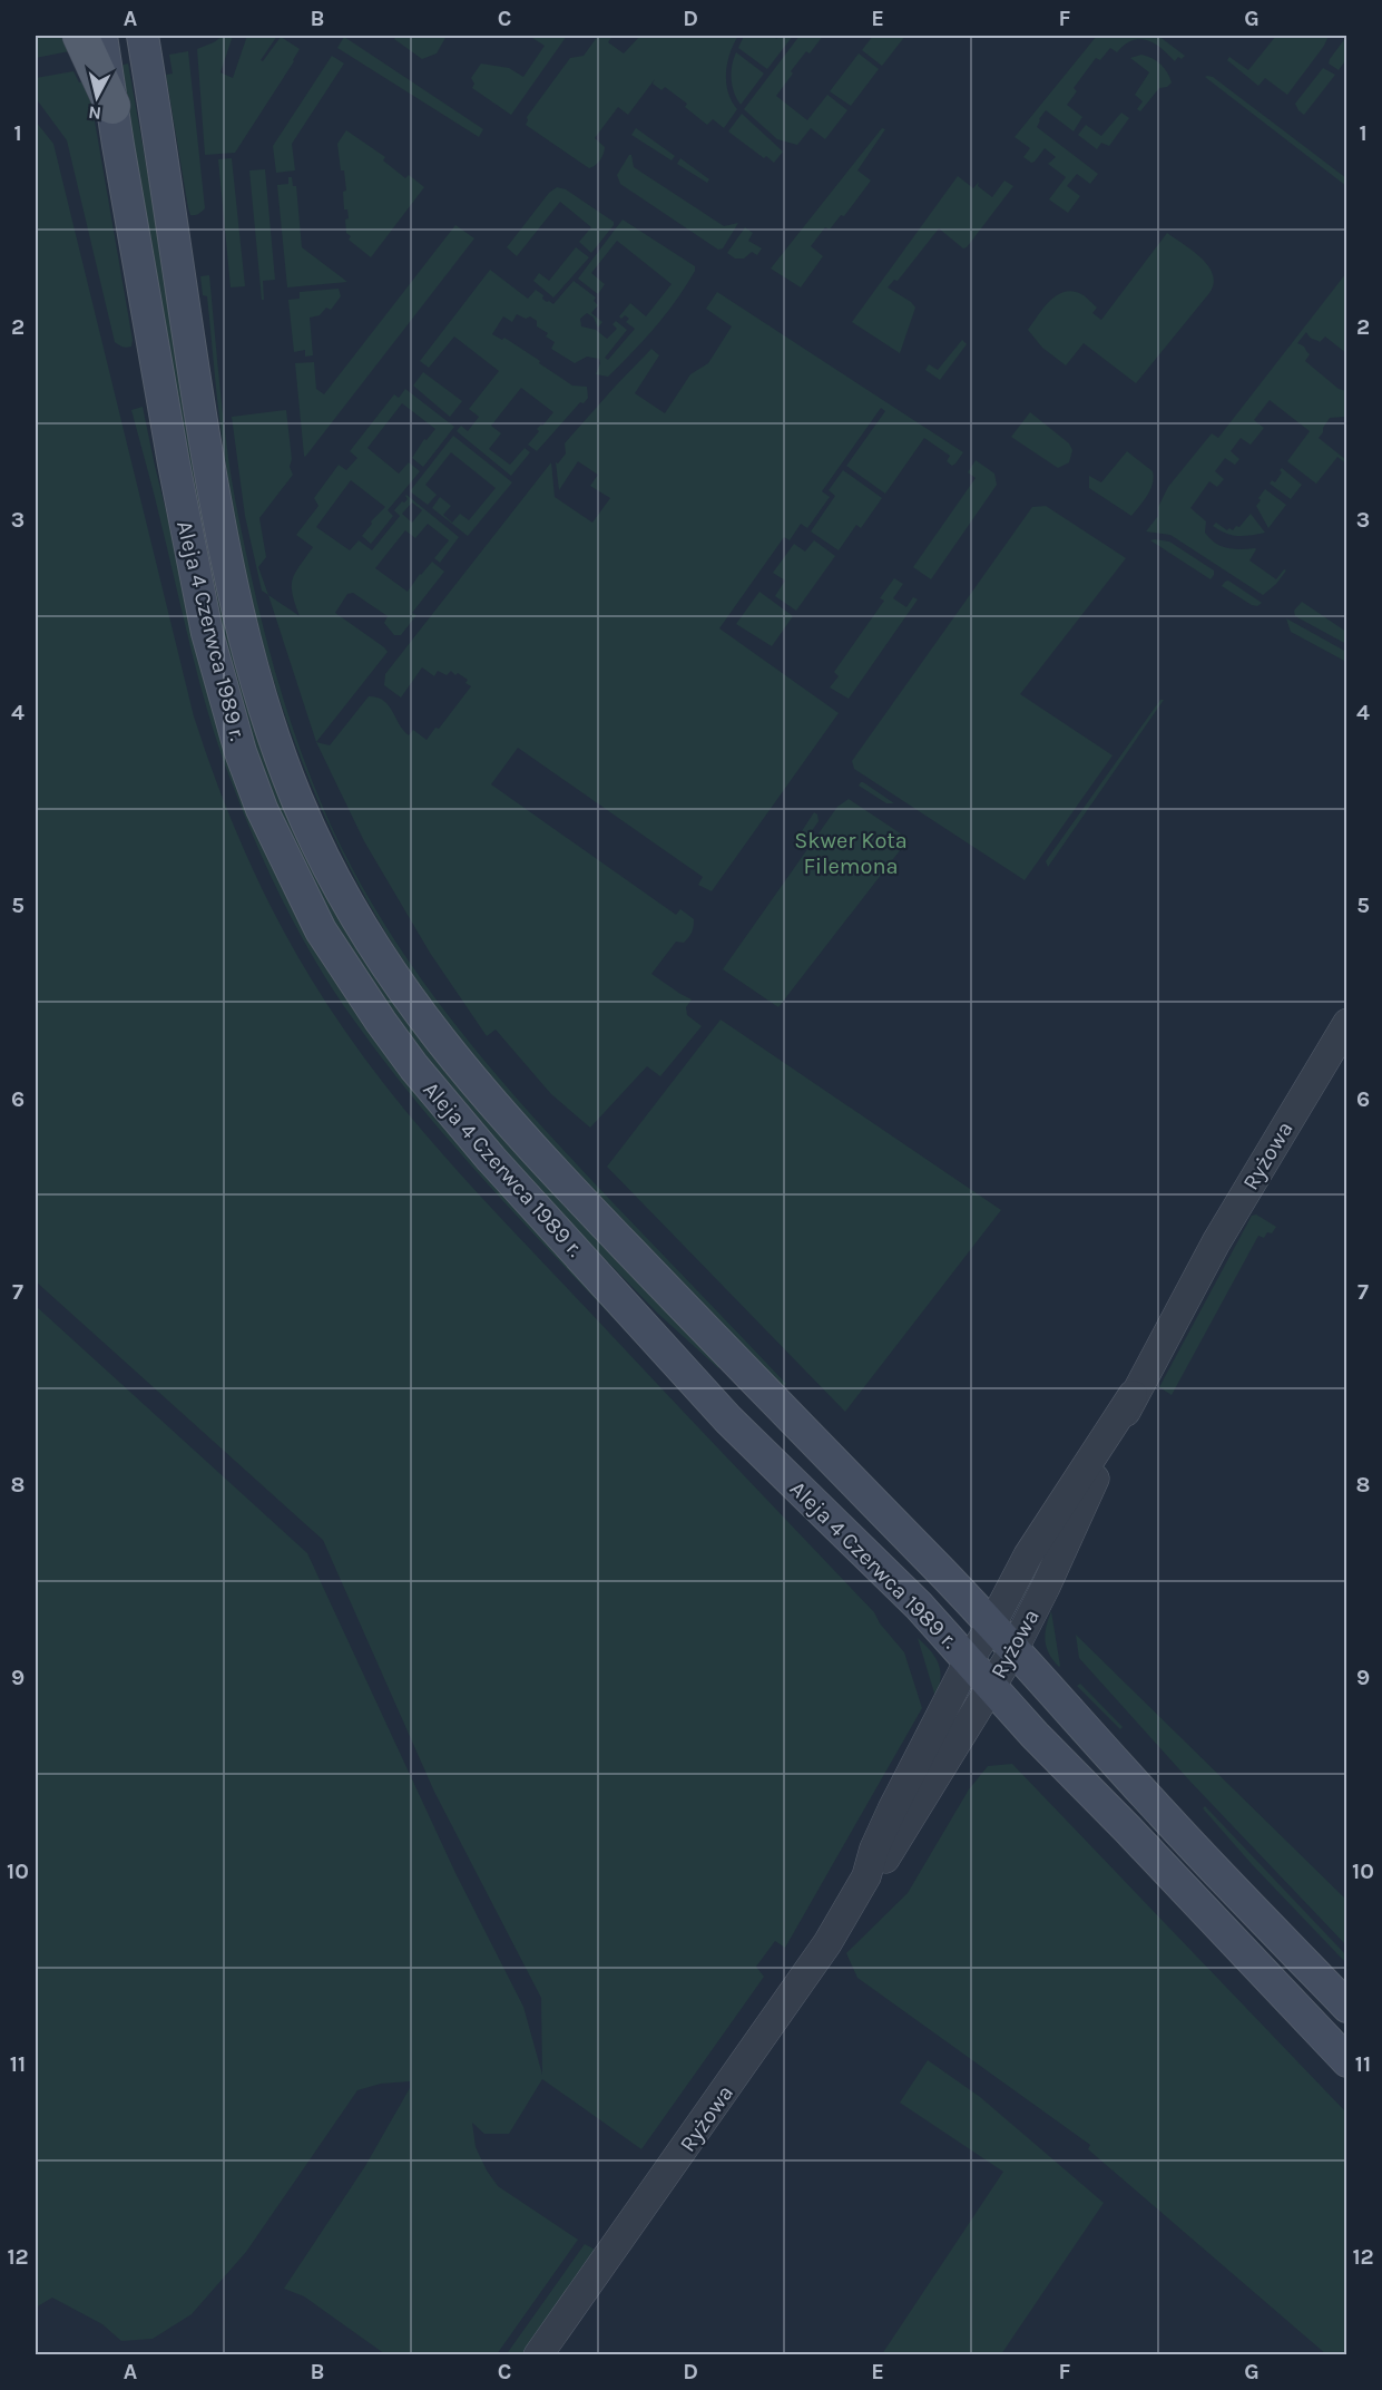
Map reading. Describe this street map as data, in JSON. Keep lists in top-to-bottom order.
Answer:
{
  "streets": {
    "main road": ["Aleja 4 Czerwca 1989 r."],
    "street": ["Ryżowa"]
  },
  "crossings": [
    ["Aleja 4 Czerwca 1989 r.", "Ryżowa"]
  ],
  "parks": ["Skwer Kota Filemona"],
  "north": "bottom",
  "grid": {
    "columns": [
      "A",
      "B",
      "C",
      "D",
      "E",
      "F",
      "G"
    ],
    "rows": [
      "1",
      "2",
      "3",
      "4",
      "5",
      "6",
      "7",
      "8",
      "9",
      "10",
      "11",
      "12"
    ]
  }
}
